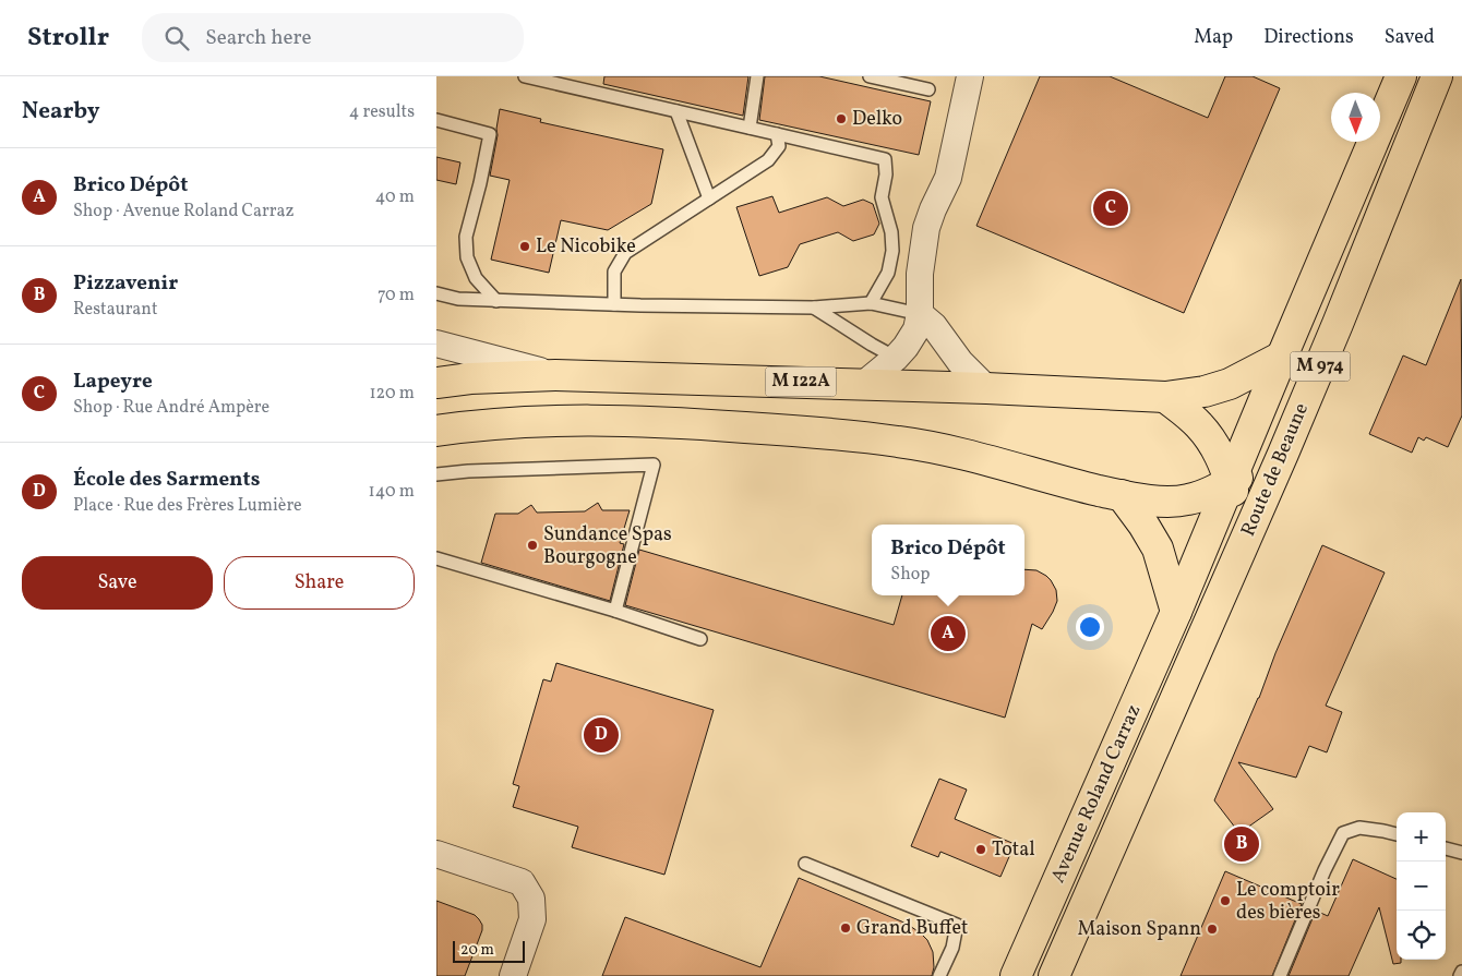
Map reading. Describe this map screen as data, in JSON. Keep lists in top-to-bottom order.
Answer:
{
  "streets": {
    "main road": [
      "M 974",
      "M 122A",
      "Route de Beaune",
      "Avenue Roland Carraz"
    ]
  },
  "crossings": [
    ["M 122A", "Route de Beaune"],
    ["Route de Beaune", "Avenue Roland Carraz"]
  ],
  "places": [
    "Delko",
    "Le Nicobike",
    "Sundance Spas Bourgogne",
    "Total",
    "Le comptoir des bières",
    "Grand Buffet",
    "Maison Spann"
  ],
  "scale_bar": "20 m",
  "north": "bottom",
  "page": {
    "header": "Strollr",
    "search": "Search here",
    "nav": ["Map", "Directions", "Saved"],
    "heading": ["Nearby", "4 results"],
    "list": [
      {
        "mark": "A",
        "name": "Brico Dépôt",
        "note": "Shop · Avenue Roland Carraz",
        "value": "40 m"
      },
      {
        "mark": "B",
        "name": "Pizzavenir",
        "note": "Restaurant",
        "value": "70 m"
      },
      {
        "mark": "C",
        "name": "Lapeyre",
        "note": "Shop · Rue André Ampère",
        "value": "120 m"
      },
      {
        "mark": "D",
        "name": "École des Sarments",
        "note": "Place · Rue des Frères Lumière",
        "value": "140 m"
      }
    ],
    "pins": [
      "C",
      "A",
      "D",
      "B"
    ],
    "popup": ["Brico Dépôt", "Shop"],
    "buttons": ["Save", "Share"],
    "map_buttons": ["+", "−"],
    "scale": "20 m"
  }
}
